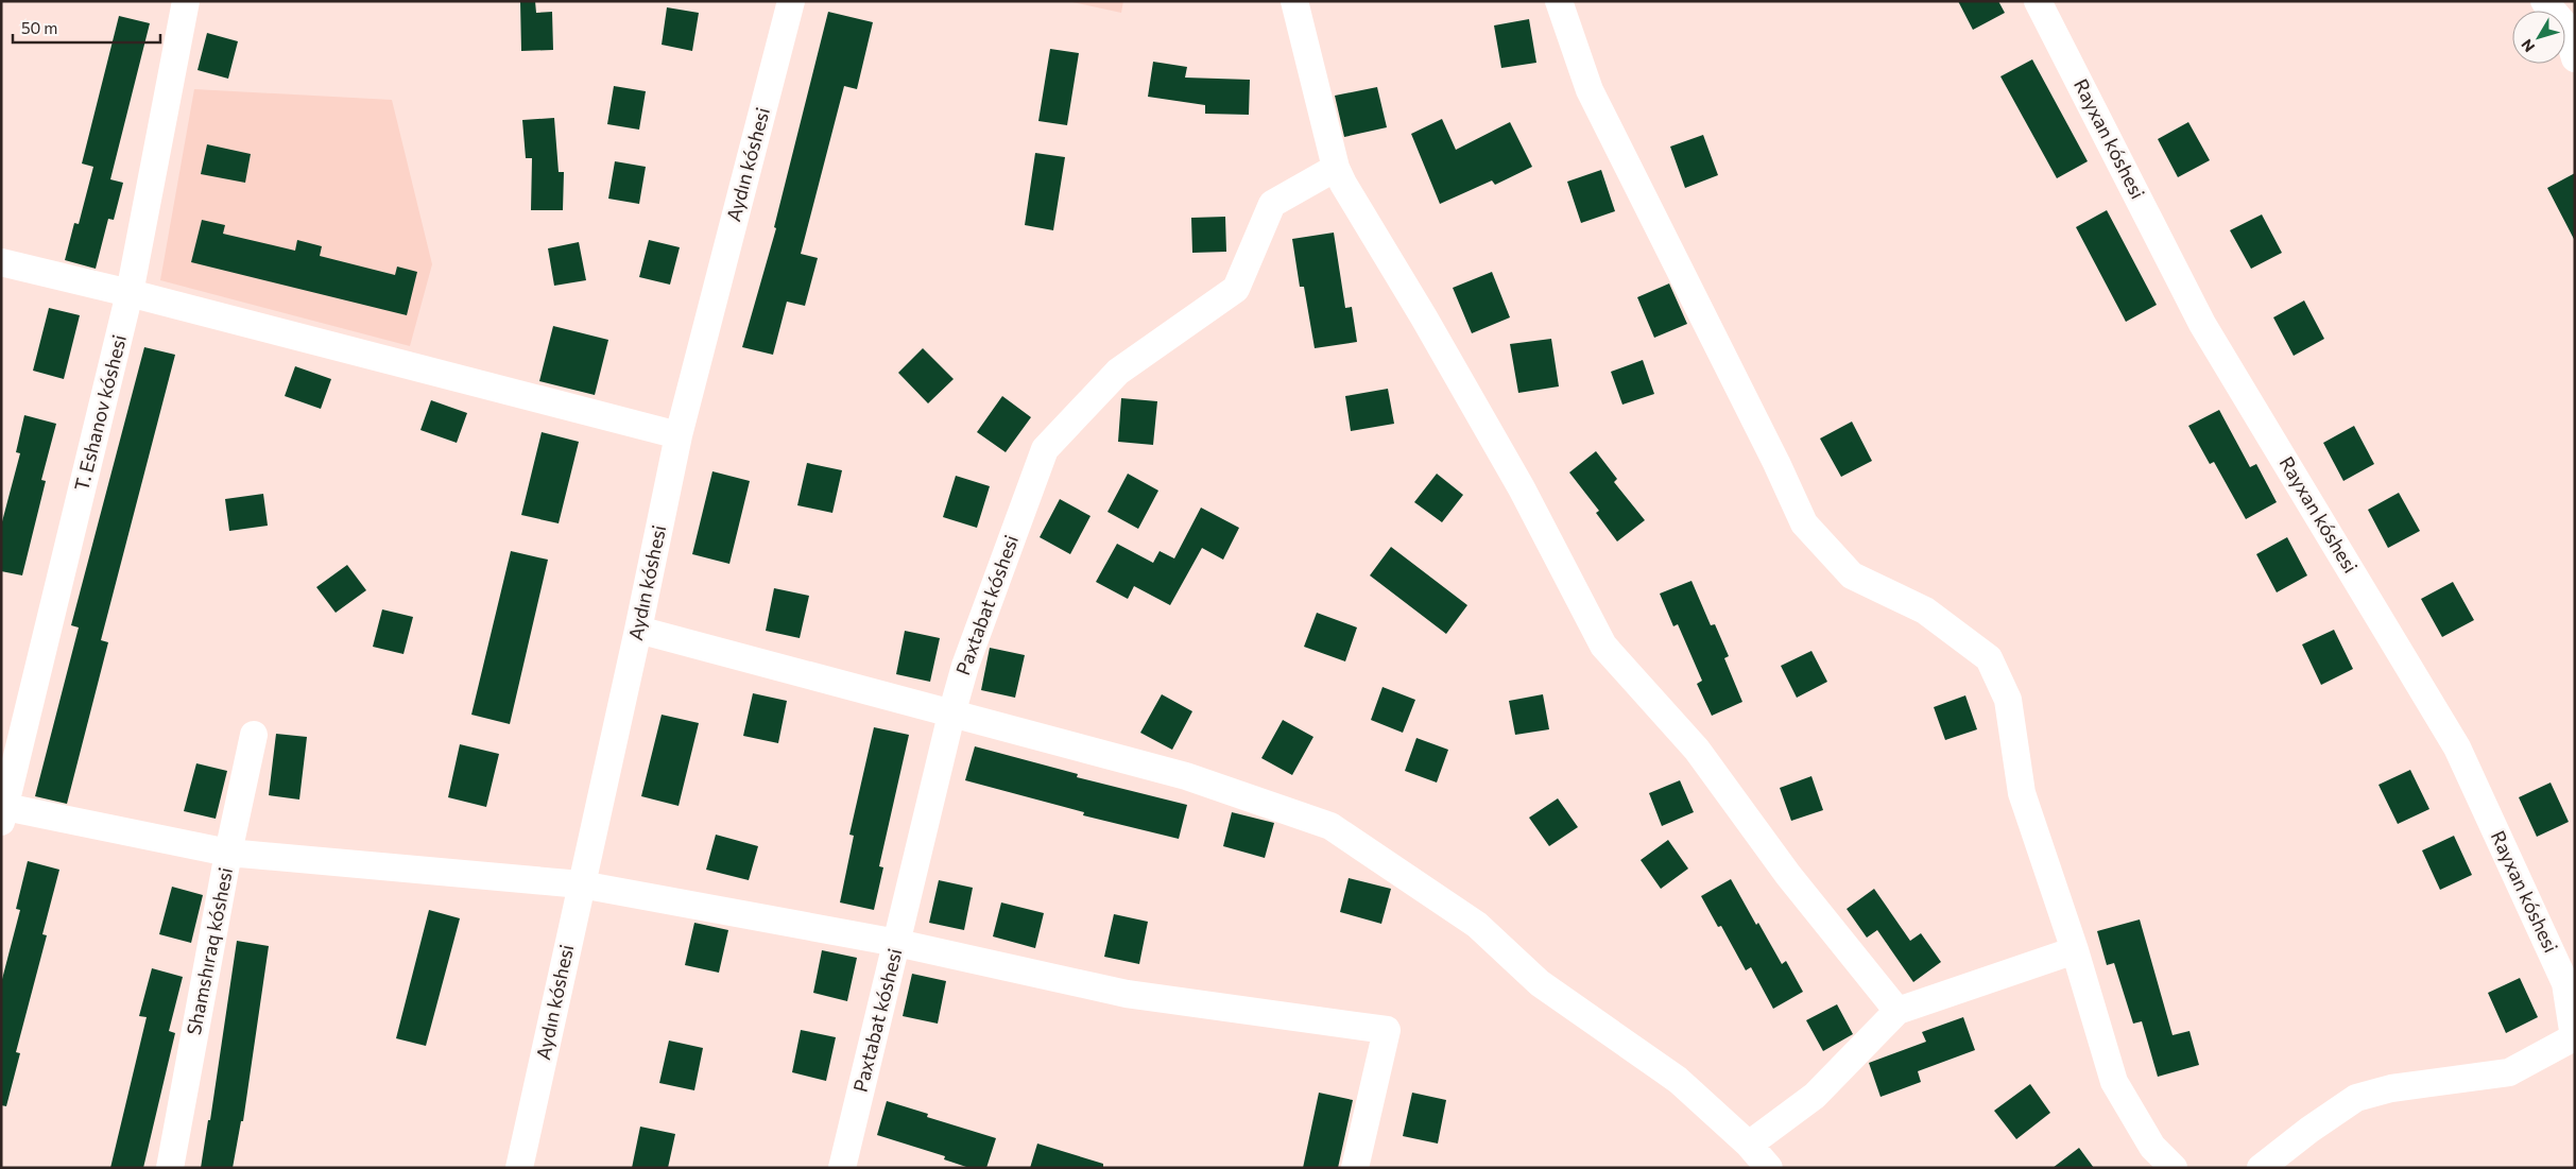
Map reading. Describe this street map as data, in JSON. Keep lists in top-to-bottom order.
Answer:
{
  "streets": {
    "street": [
      "Rayxan kóshesi",
      "Aydın kóshesi",
      "T. Eshanov kóshesi",
      "Paxtabat kóshesi",
      "Shamshıraq kóshesi"
    ]
  },
  "scale_bar": "50 m",
  "north": "bottom left"
}
